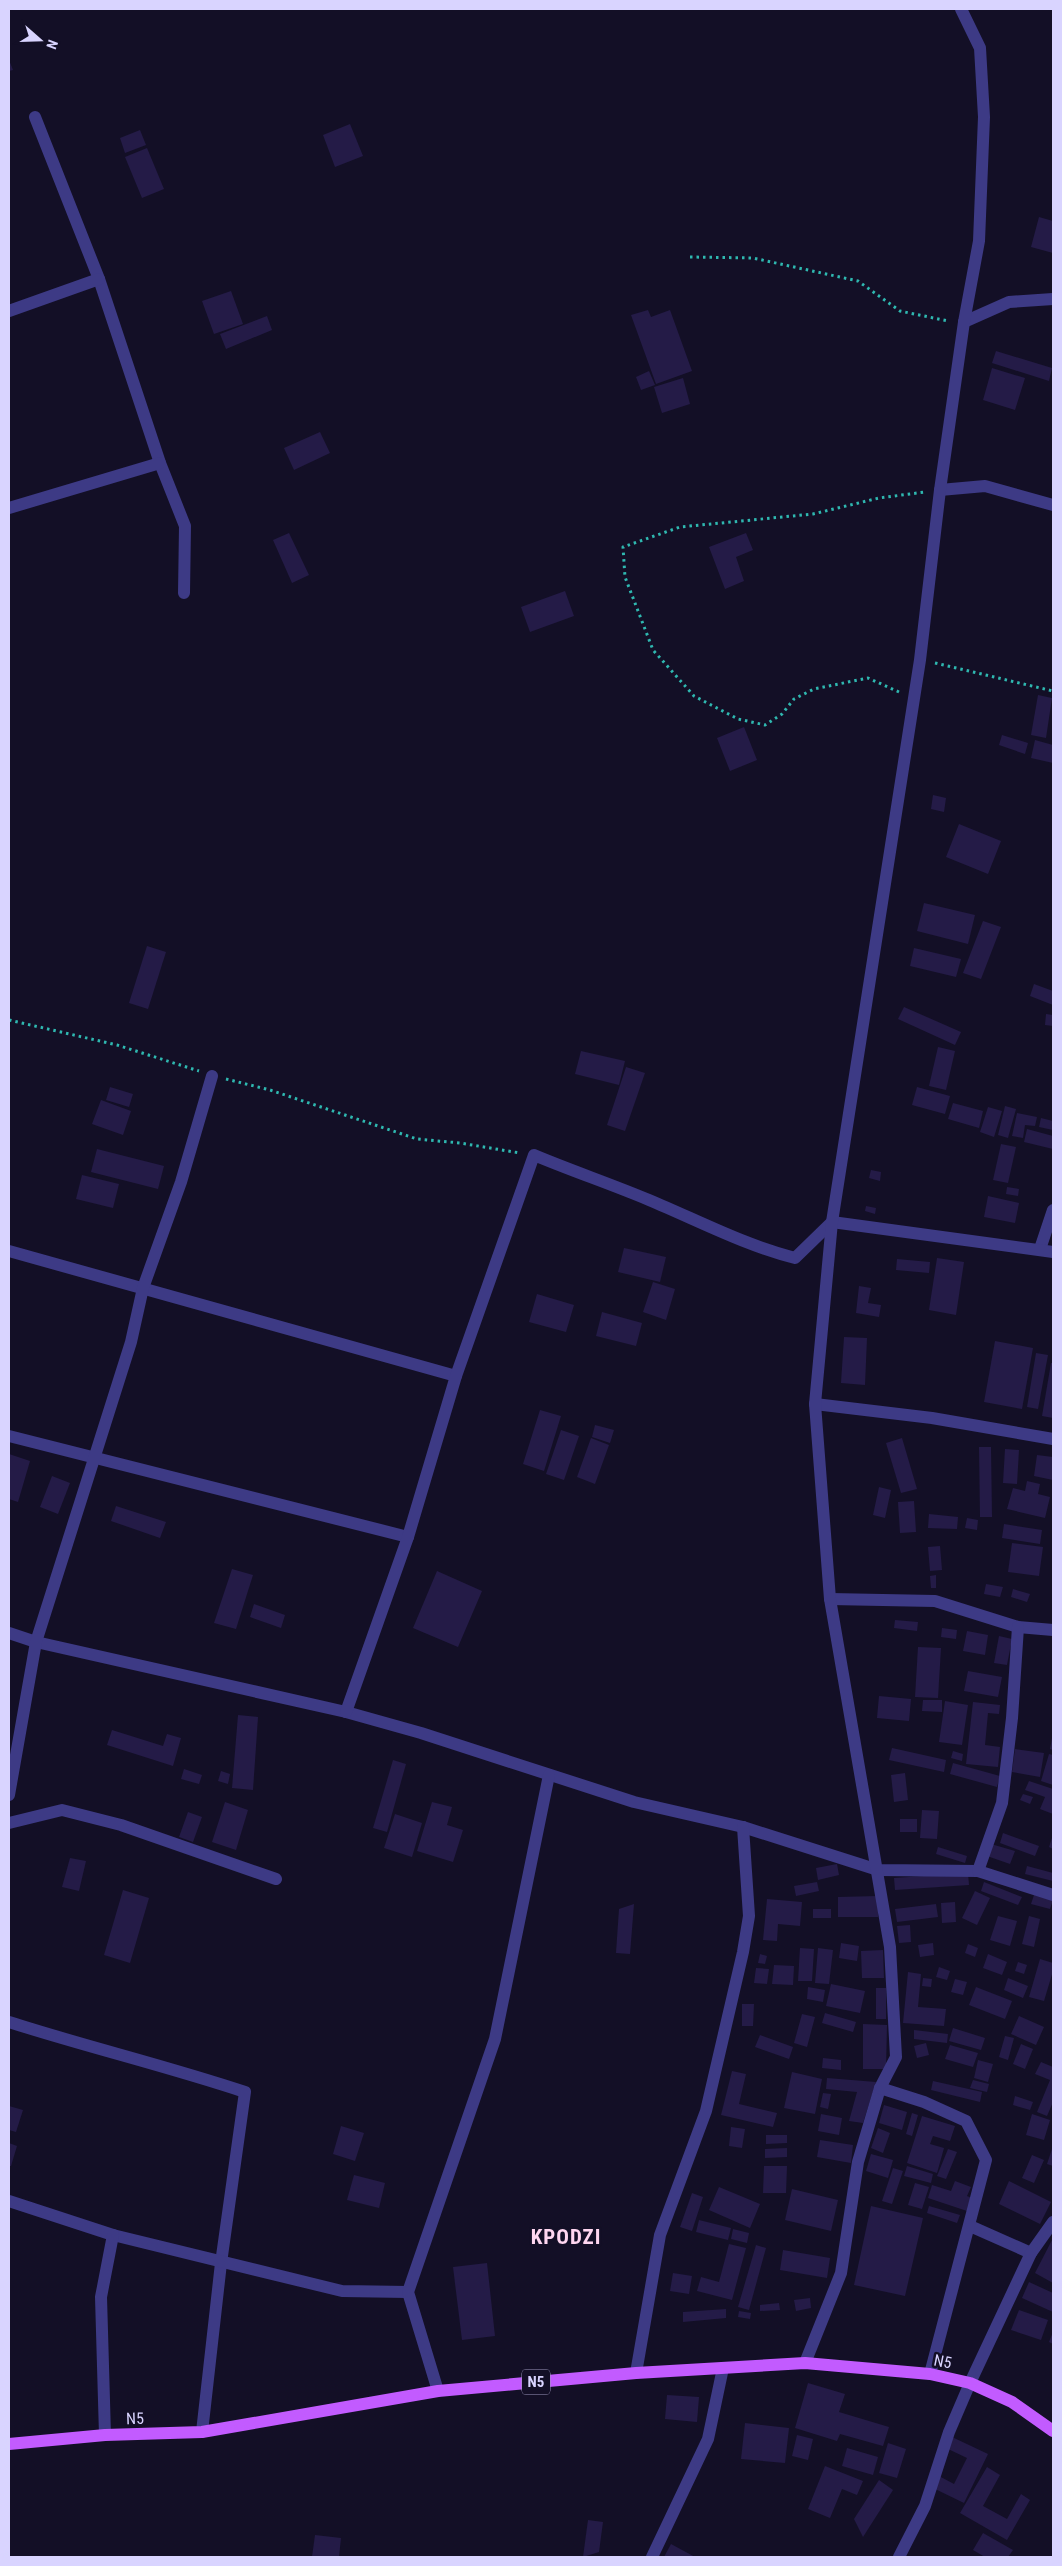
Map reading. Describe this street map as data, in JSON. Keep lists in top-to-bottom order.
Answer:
{
  "streets": {
    "main road": ["N5"]
  },
  "districts": ["KPODZI"],
  "north": "right"
}
